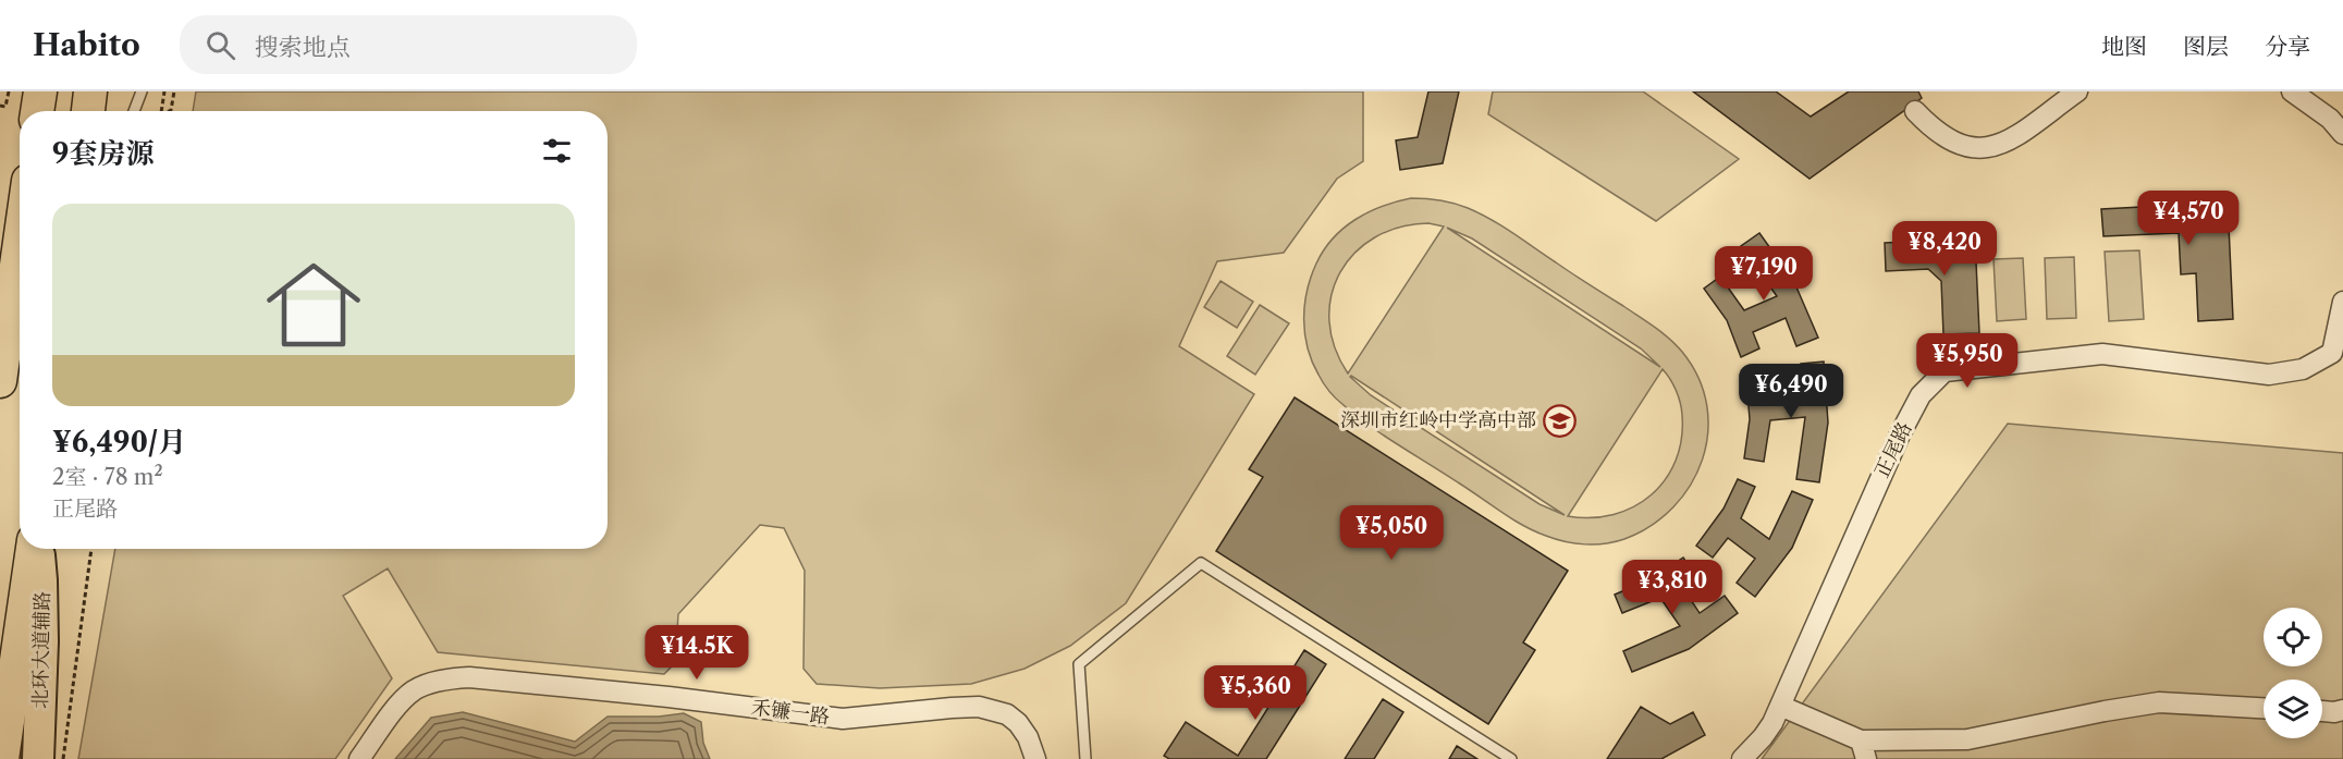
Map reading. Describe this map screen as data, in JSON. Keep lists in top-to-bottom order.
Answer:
{
  "streets": {
    "main road": ["北环大道辅路"],
    "street": ["正尾路", "禾镰一路"]
  },
  "places": {
    "school or university": ["深圳市红岭中学高中部"]
  },
  "page": {
    "header": "Habito",
    "search": "搜索地点",
    "nav": ["地图", "图层", "分享"],
    "heading": "9套房源",
    "list": [
      {
        "name": "¥6,490/月",
        "note": "2室 · 78 m² · 正尾路"
      }
    ],
    "price": [
      "¥4,570",
      "¥8,420",
      "¥7,190",
      "¥5,950",
      "¥6,490",
      "¥5,050",
      "¥3,810",
      "¥14.5K",
      "¥5,360"
    ]
  }
}
